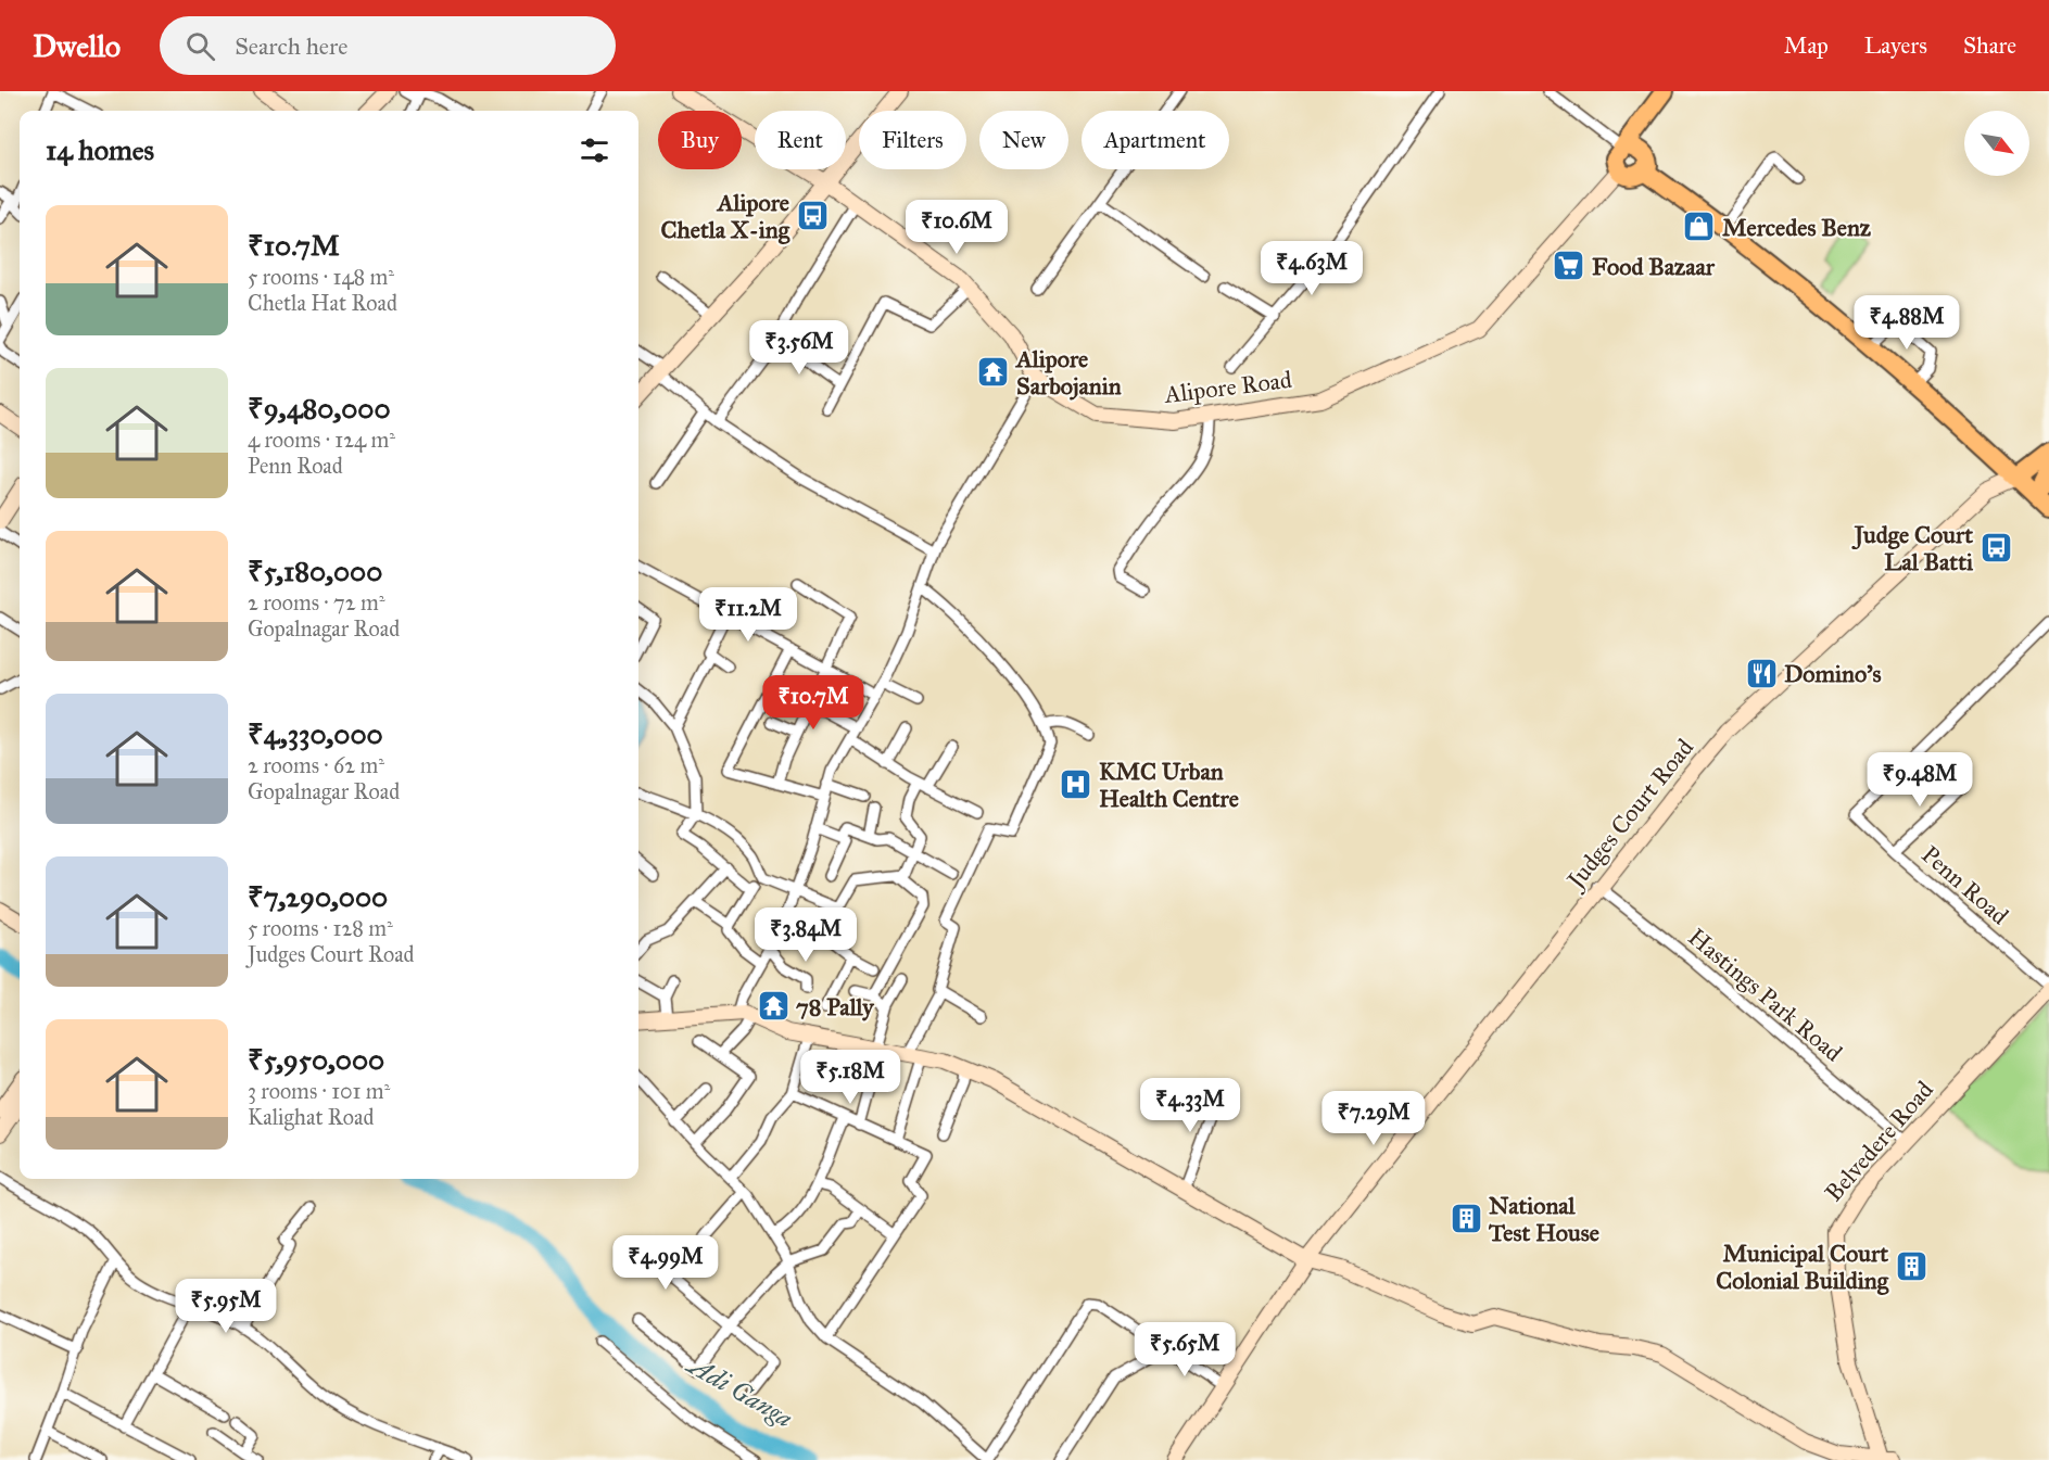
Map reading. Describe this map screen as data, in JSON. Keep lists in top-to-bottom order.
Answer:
{
  "streets": {
    "highway": ["Judges Court Road"],
    "main road": ["Alipore Road", "Belvedere Road"],
    "street": ["Penn Road", "Hastings Park Road"]
  },
  "crossings": [
    ["Judges Court Road", "Hastings Park Road"],
    ["Hastings Park Road", "Belvedere Road"]
  ],
  "water": ["Adi Ganga"],
  "places": {
    "bus stop": ["Alipore Chetla X-ing", "Judge Court Lal Batti"],
    "shop": ["Mercedes Benz"],
    "supermarket": ["Food Bazaar"],
    "temple": ["Alipore Sarbojanin", "78 Pally"],
    "restaurant": ["Domino's"],
    "hospital": ["KMC Urban Health Centre"],
    "building": ["National Test House", "Municipal Court Colonial Building"]
  },
  "north": "bottom right",
  "page": {
    "header": "Dwello",
    "search": "Search here",
    "nav": ["Map", "Layers", "Share"],
    "chip": [
      "Buy",
      "Rent",
      "Filters",
      "New",
      "Apartment"
    ],
    "heading": "14 homes",
    "list": [
      {
        "name": "₹10.7M",
        "note": "5 rooms · 148 m² · Chetla Hat Road"
      },
      {
        "name": "₹9,480,000",
        "note": "4 rooms · 124 m² · Penn Road"
      },
      {
        "name": "₹5,180,000",
        "note": "2 rooms · 72 m² · Gopalnagar Road"
      },
      {
        "name": "₹4,330,000",
        "note": "2 rooms · 62 m² · Gopalnagar Road"
      },
      {
        "name": "₹7,290,000",
        "note": "5 rooms · 128 m² · Judges Court Road"
      },
      {
        "name": "₹5,950,000",
        "note": "3 rooms · 101 m² · Kalighat Road"
      }
    ],
    "price": [
      "₹10.6M",
      "₹4.63M",
      "₹4.88M",
      "₹3.56M",
      "₹11.2M",
      "₹10.7M",
      "₹9.48M",
      "₹3.84M",
      "₹5.18M",
      "₹4.33M",
      "₹7.29M",
      "₹4.99M",
      "₹5.95M",
      "₹5.65M"
    ]
  }
}
